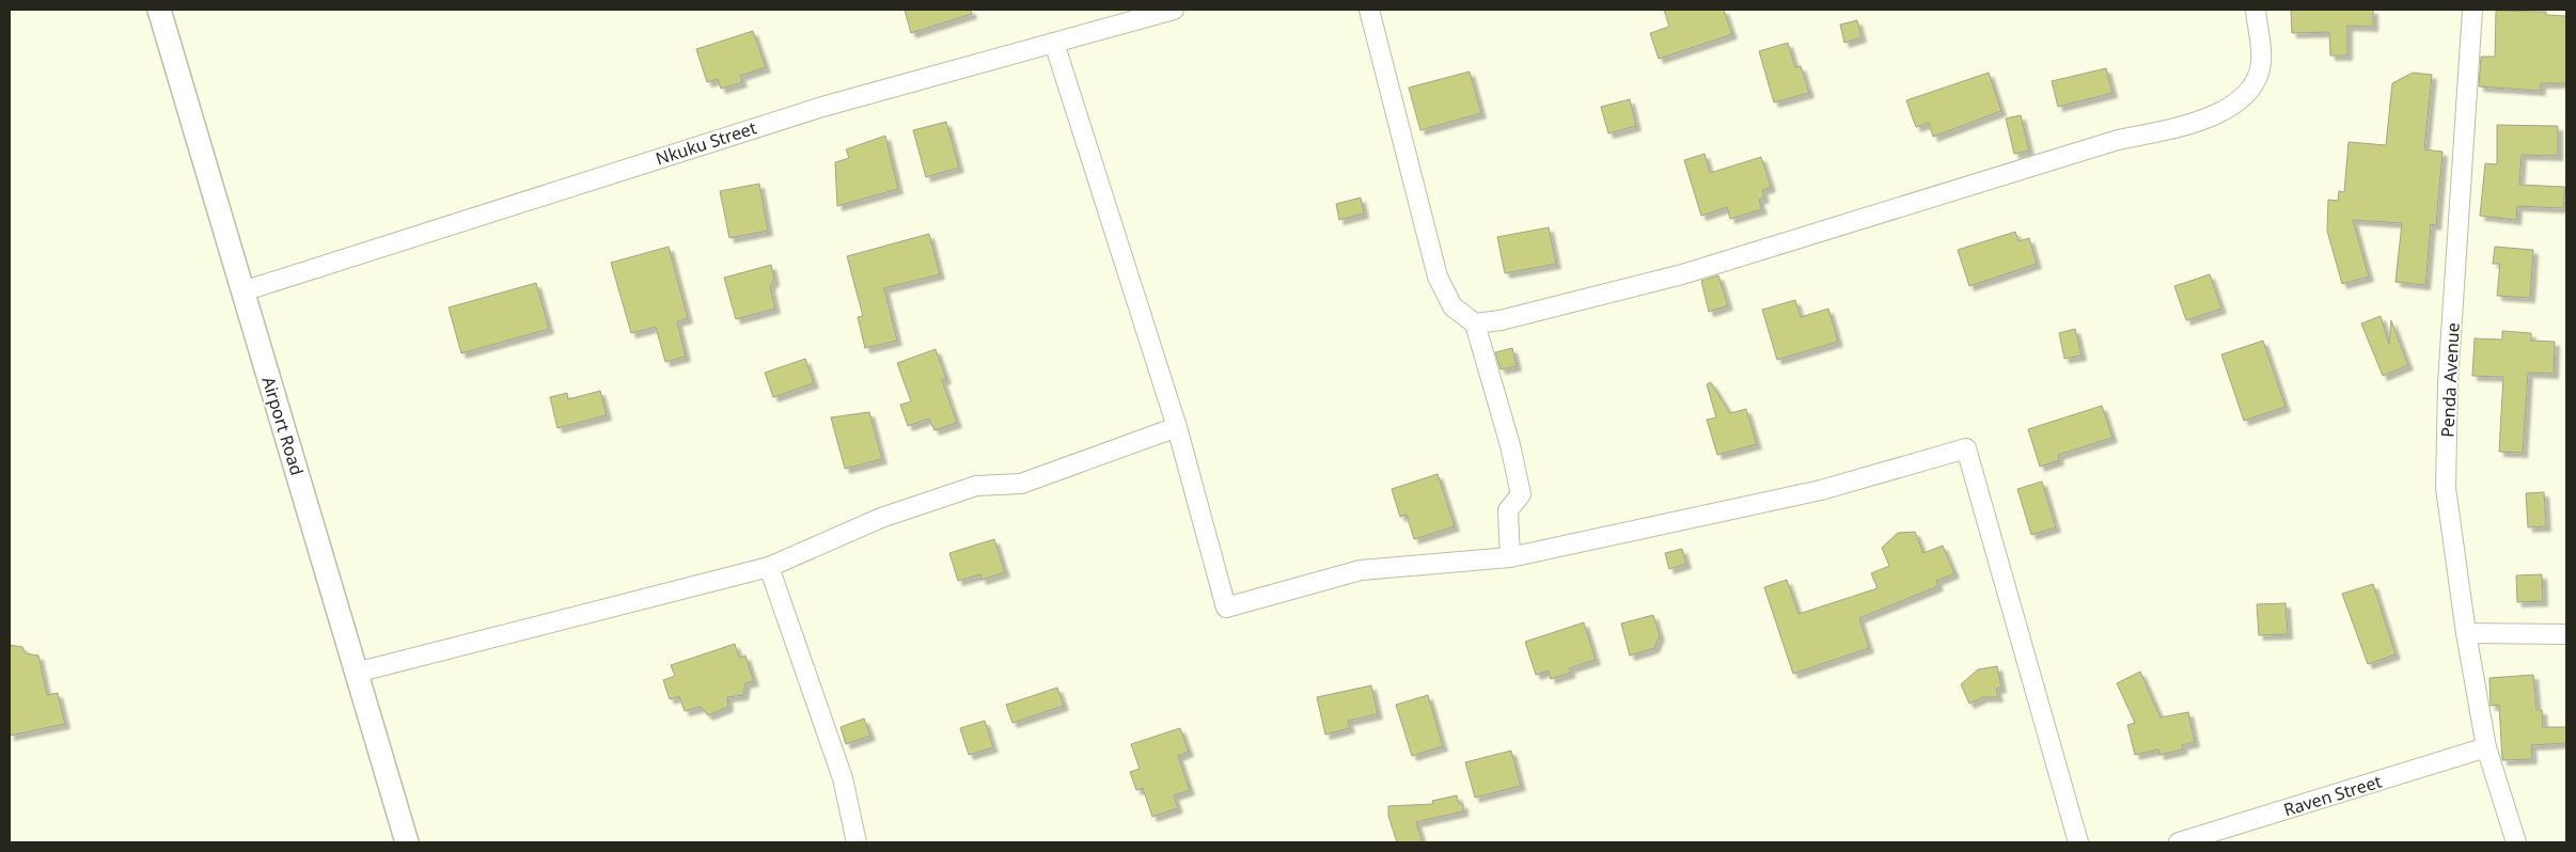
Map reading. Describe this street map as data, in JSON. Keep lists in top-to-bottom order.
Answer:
{
  "streets": {
    "street": [
      "Nkuku Street",
      "Penda Avenue",
      "Airport Road",
      "Raven Street"
    ]
  },
  "crossings": [
    ["Nkuku Street", "Airport Road"],
    ["Penda Avenue", "Raven Street"]
  ]
}
